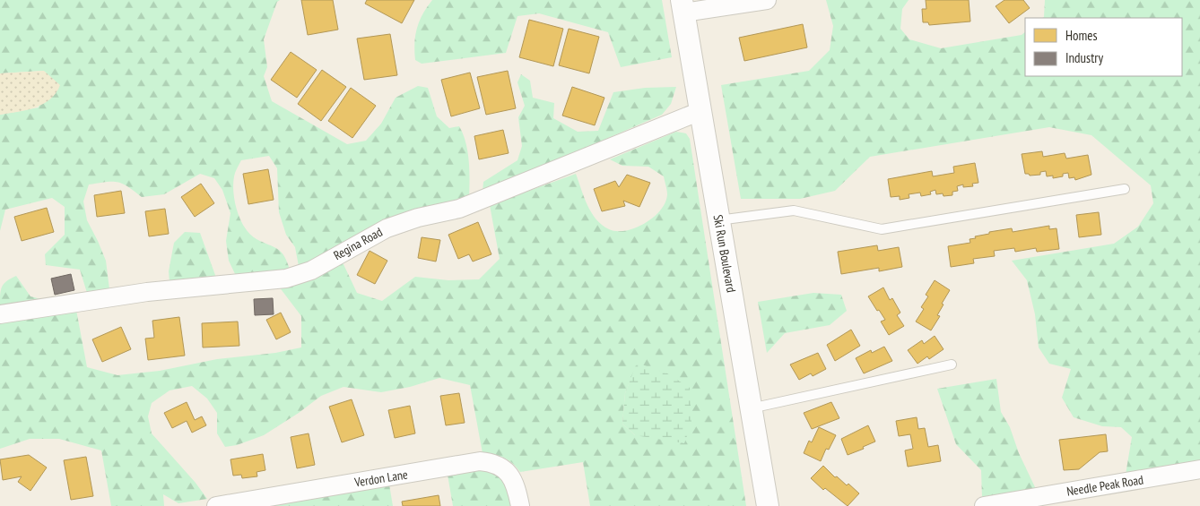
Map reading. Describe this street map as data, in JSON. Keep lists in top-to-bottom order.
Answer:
{
  "streets": {
    "street": [
      "Regina Road",
      "Ski Run Boulevard",
      "Verdon Lane",
      "Needle Peak Road"
    ]
  },
  "crossings": [
    ["Regina Road", "Ski Run Boulevard"]
  ],
  "legend": ["Homes", "Industry"]
}
